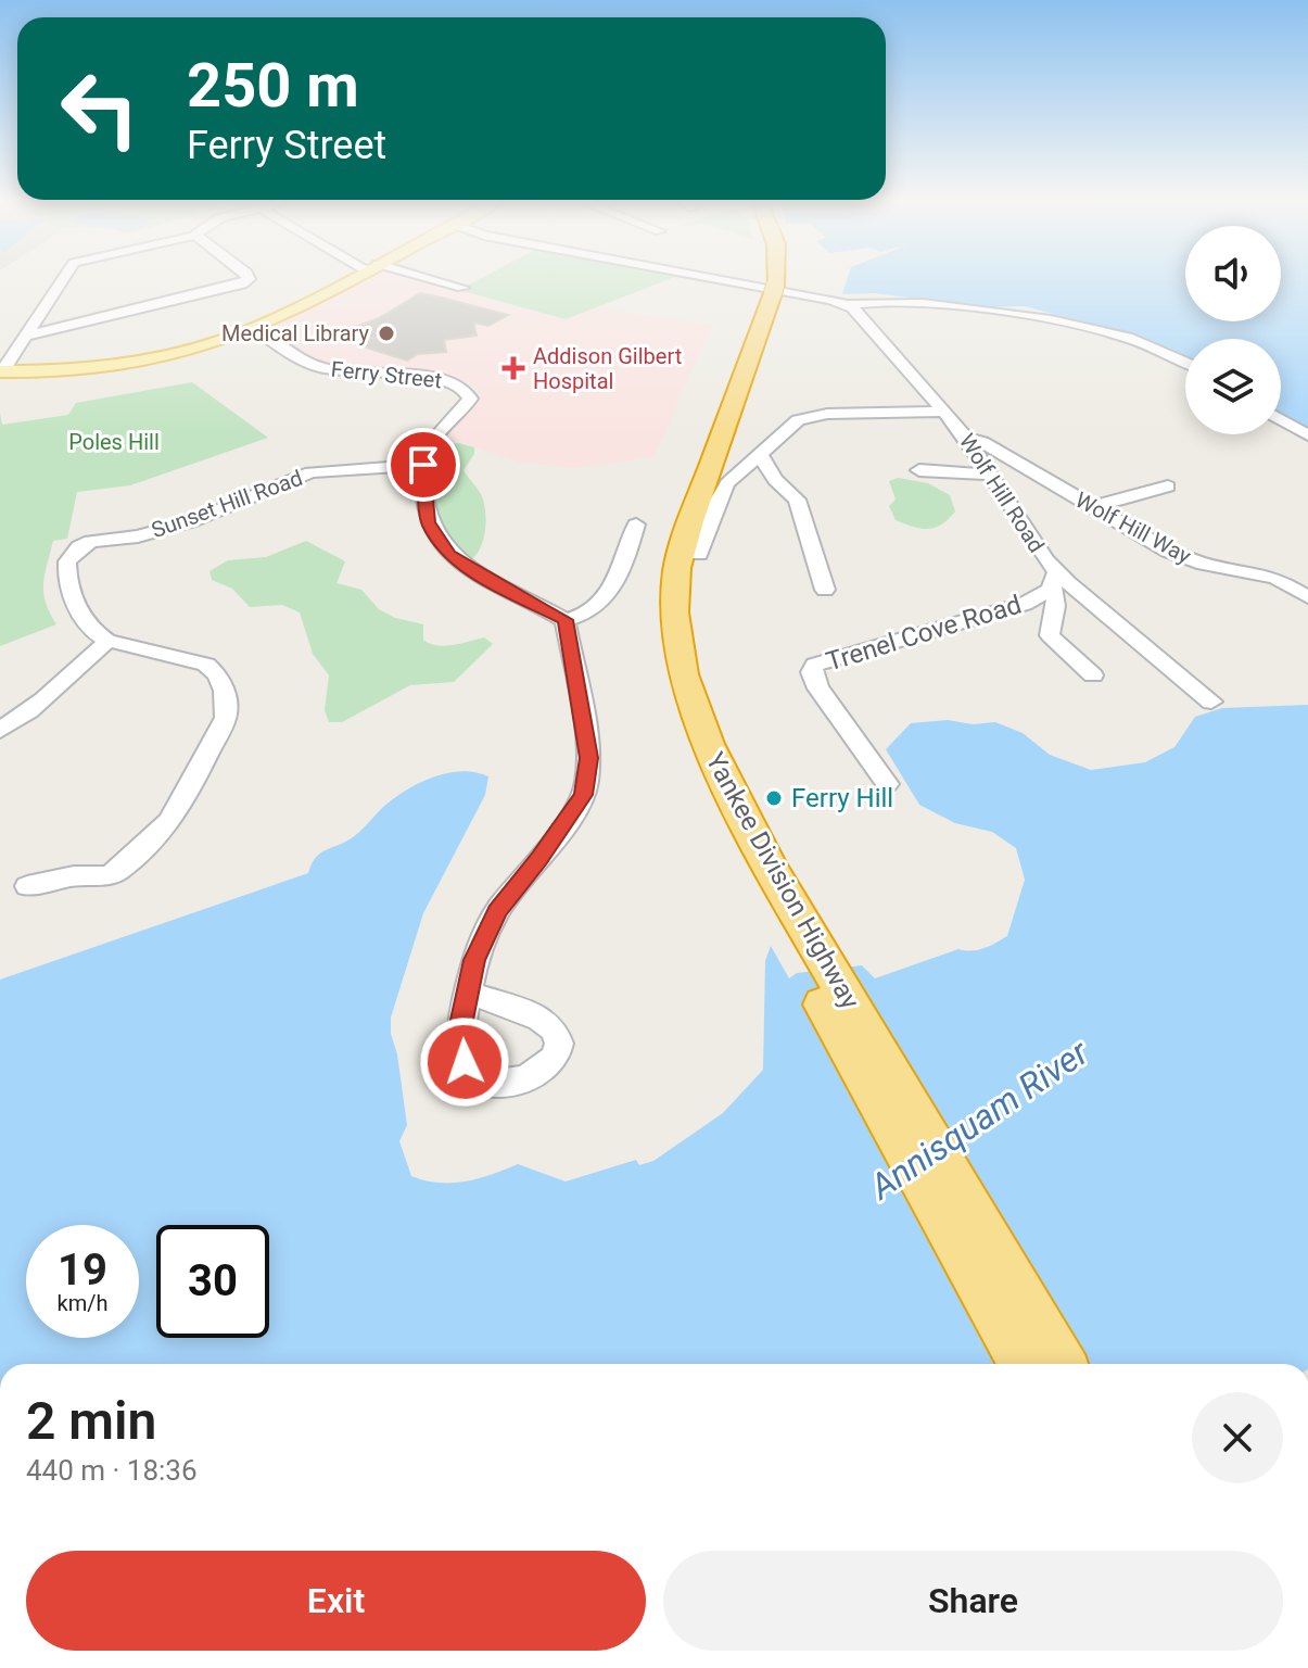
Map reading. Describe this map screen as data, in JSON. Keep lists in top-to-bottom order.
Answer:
{
  "streets": {
    "highway": ["Yankee Division Highway"],
    "street": [
      "Ferry Street",
      "Wolf Hill Road",
      "Sunset Hill Road",
      "Wolf Hill Way",
      "Trenel Cove Road"
    ]
  },
  "crossings": [
    ["Ferry Street", "Sunset Hill Road"],
    ["Wolf Hill Road", "Wolf Hill Way"],
    ["Wolf Hill Road", "Trenel Cove Road"]
  ],
  "water": ["Annisquam River"],
  "parks": ["Poles Hill"],
  "places": {
    "other": ["Medical Library", "Ferry Hill"],
    "health": ["Addison Gilbert Hospital"]
  },
  "page": {
    "turn": ["250 m", "Ferry Street"],
    "speed": "19 km/h",
    "limit": "30",
    "heading": ["2 min", "440 m · 18:36"],
    "buttons": ["Exit", "Share"]
  }
}
